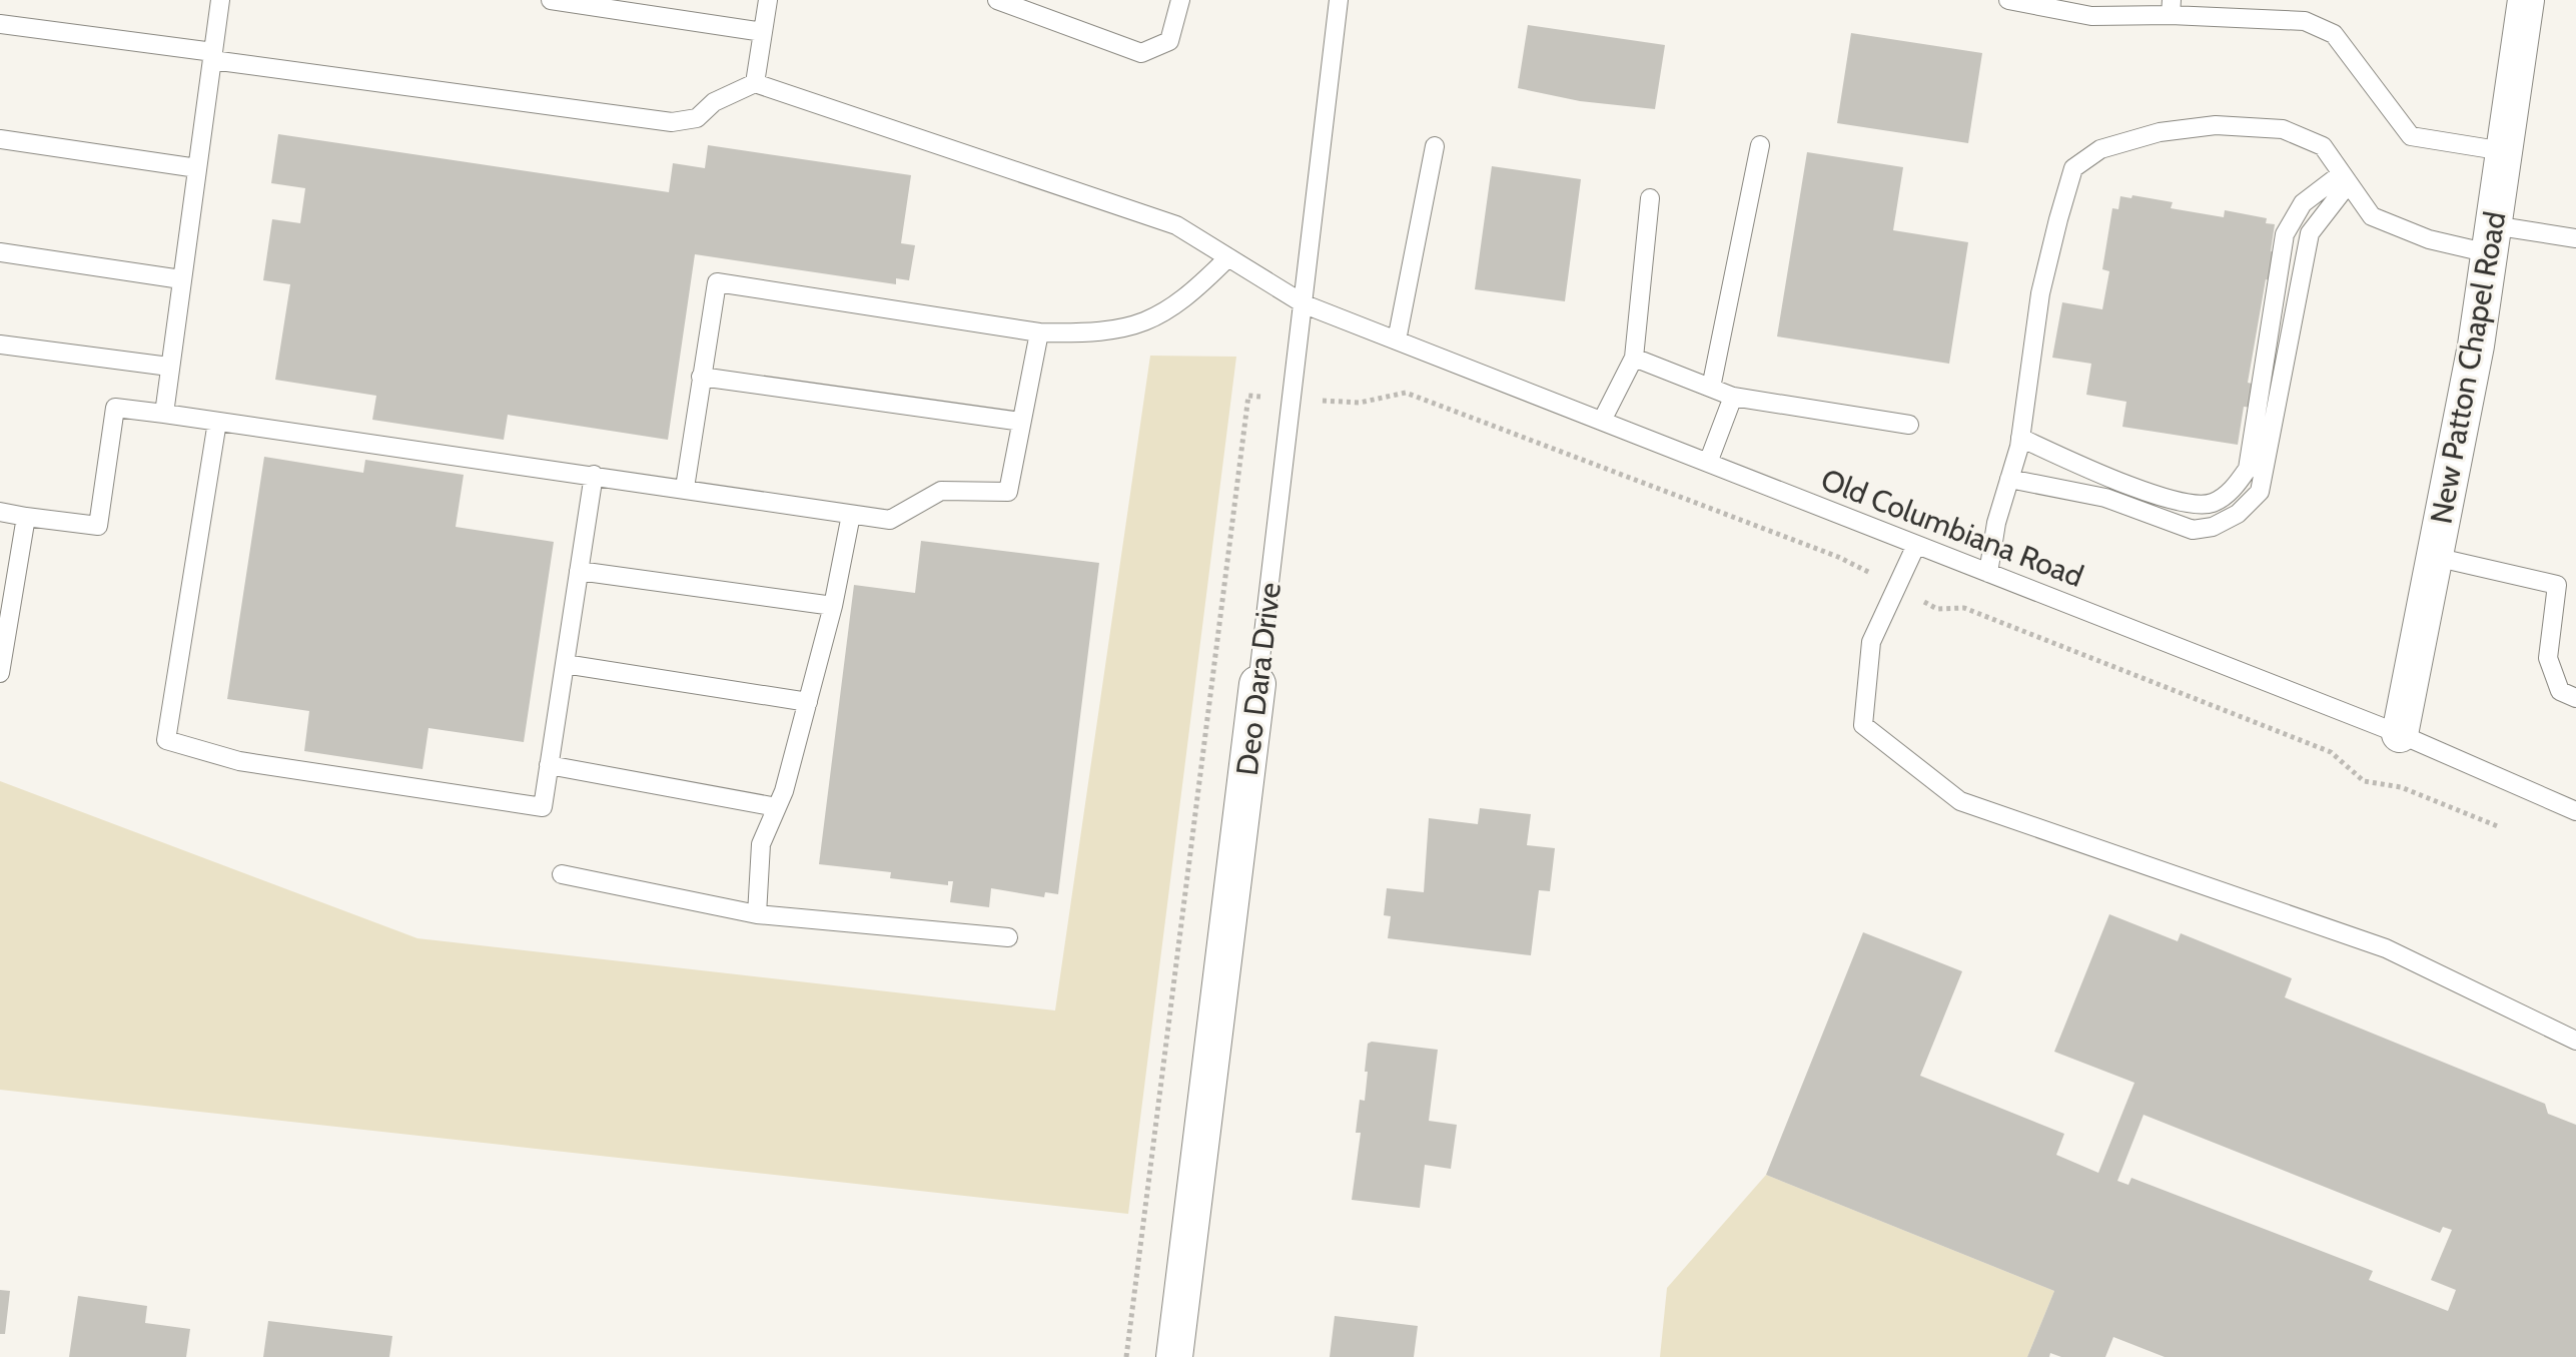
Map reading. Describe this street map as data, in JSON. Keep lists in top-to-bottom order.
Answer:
{
  "streets": {
    "street": ["New Patton Chapel Road", "Deo Dara Drive"],
    "lane": ["Old Columbiana Road"]
  },
  "crossings": [
    ["New Patton Chapel Road", "Old Columbiana Road"],
    ["Old Columbiana Road", "Deo Dara Drive"]
  ]
}
